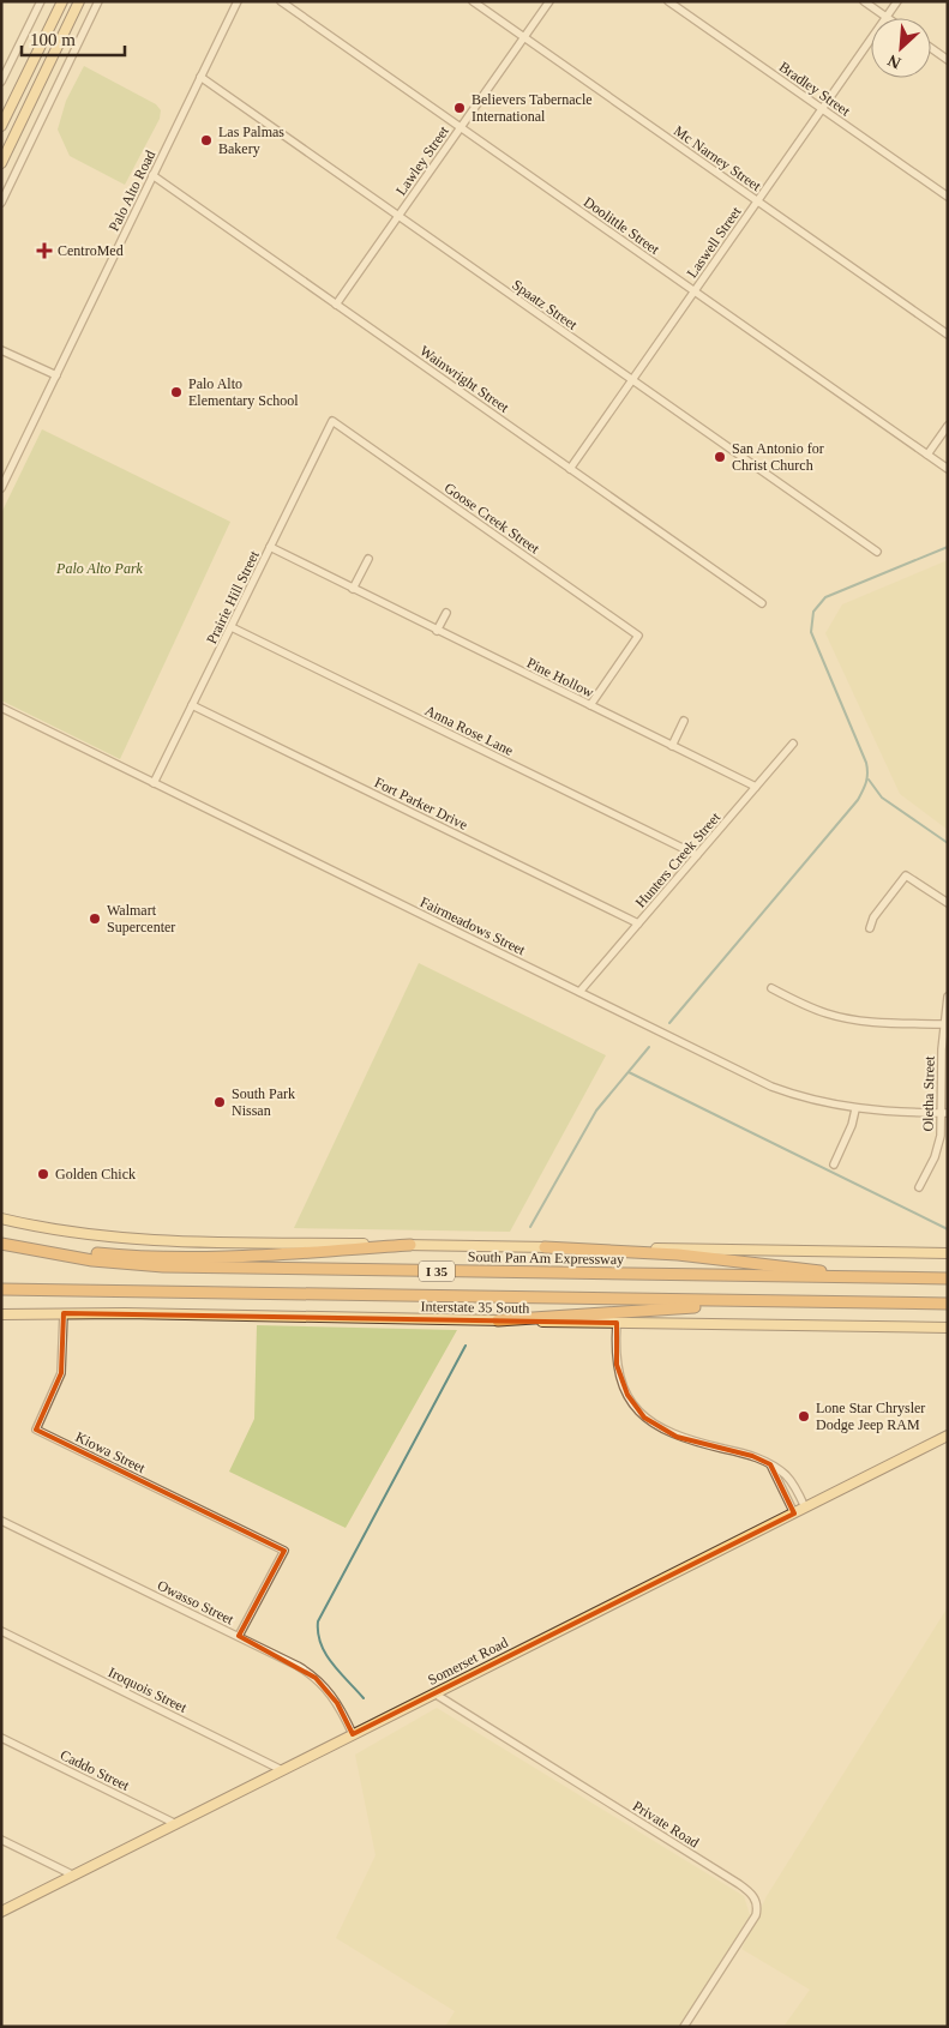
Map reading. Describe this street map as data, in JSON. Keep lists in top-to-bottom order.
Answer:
{
  "streets": {
    "highway": ["South Pan Am Expressway", "I 35"],
    "main road": ["Interstate 35 South", "Somerset Road"],
    "street": [
      "Bradley Street",
      "Mc Narney Street",
      "Lawley Street",
      "Palo Alto Road",
      "Doolittle Street",
      "Laswell Street",
      "Spaatz Street",
      "Wainwright Street",
      "Goose Creek Street",
      "Prairie Hill Street",
      "Pine Hollow",
      "Anna Rose Lane",
      "Fort Parker Drive",
      "Hunters Creek Street",
      "Fairmeadows Street",
      "Oletha Street",
      "Kiowa Street",
      "Owasso Street",
      "Iroquois Street",
      "Caddo Street",
      "Private Road"
    ]
  },
  "crossings": [
    ["Bradley Street", "Laswell Street"],
    ["Mc Narney Street", "Lawley Street"],
    ["Mc Narney Street", "Laswell Street"],
    ["Lawley Street", "Doolittle Street"],
    ["Lawley Street", "Spaatz Street"],
    ["Lawley Street", "Wainwright Street"],
    ["Palo Alto Road", "Spaatz Street"],
    ["Palo Alto Road", "Wainwright Street"],
    ["Doolittle Street", "Laswell Street"],
    ["Laswell Street", "Spaatz Street"],
    ["Laswell Street", "Wainwright Street"],
    ["Goose Creek Street", "Prairie Hill Street"],
    ["Goose Creek Street", "Pine Hollow"],
    ["Prairie Hill Street", "Pine Hollow"],
    ["Prairie Hill Street", "Anna Rose Lane"],
    ["Prairie Hill Street", "Fort Parker Drive"],
    ["Prairie Hill Street", "Fairmeadows Street"],
    ["Pine Hollow", "Hunters Creek Street"],
    ["Anna Rose Lane", "Hunters Creek Street"],
    ["Fort Parker Drive", "Hunters Creek Street"],
    ["Hunters Creek Street", "Fairmeadows Street"],
    ["Fairmeadows Street", "Oletha Street"],
    ["Interstate 35 South", "Kiowa Street"],
    ["Kiowa Street", "Owasso Street"],
    ["Owasso Street", "Somerset Road"],
    ["Somerset Road", "Iroquois Street"],
    ["Somerset Road", "Caddo Street"],
    ["Somerset Road", "Private Road"]
  ],
  "parks": ["Palo Alto Park"],
  "places": {
    "other": [
      "Believers Tabernacle International",
      "Las Palmas Bakery",
      "Palo Alto Elementary School",
      "San Antonio for Christ Church",
      "Walmart Supercenter",
      "South Park Nissan",
      "Golden Chick",
      "Lone Star Chrysler Dodge Jeep RAM"
    ],
    "health": ["CentroMed"]
  },
  "scale_bar": "100 m",
  "north": "bottom left"
}
